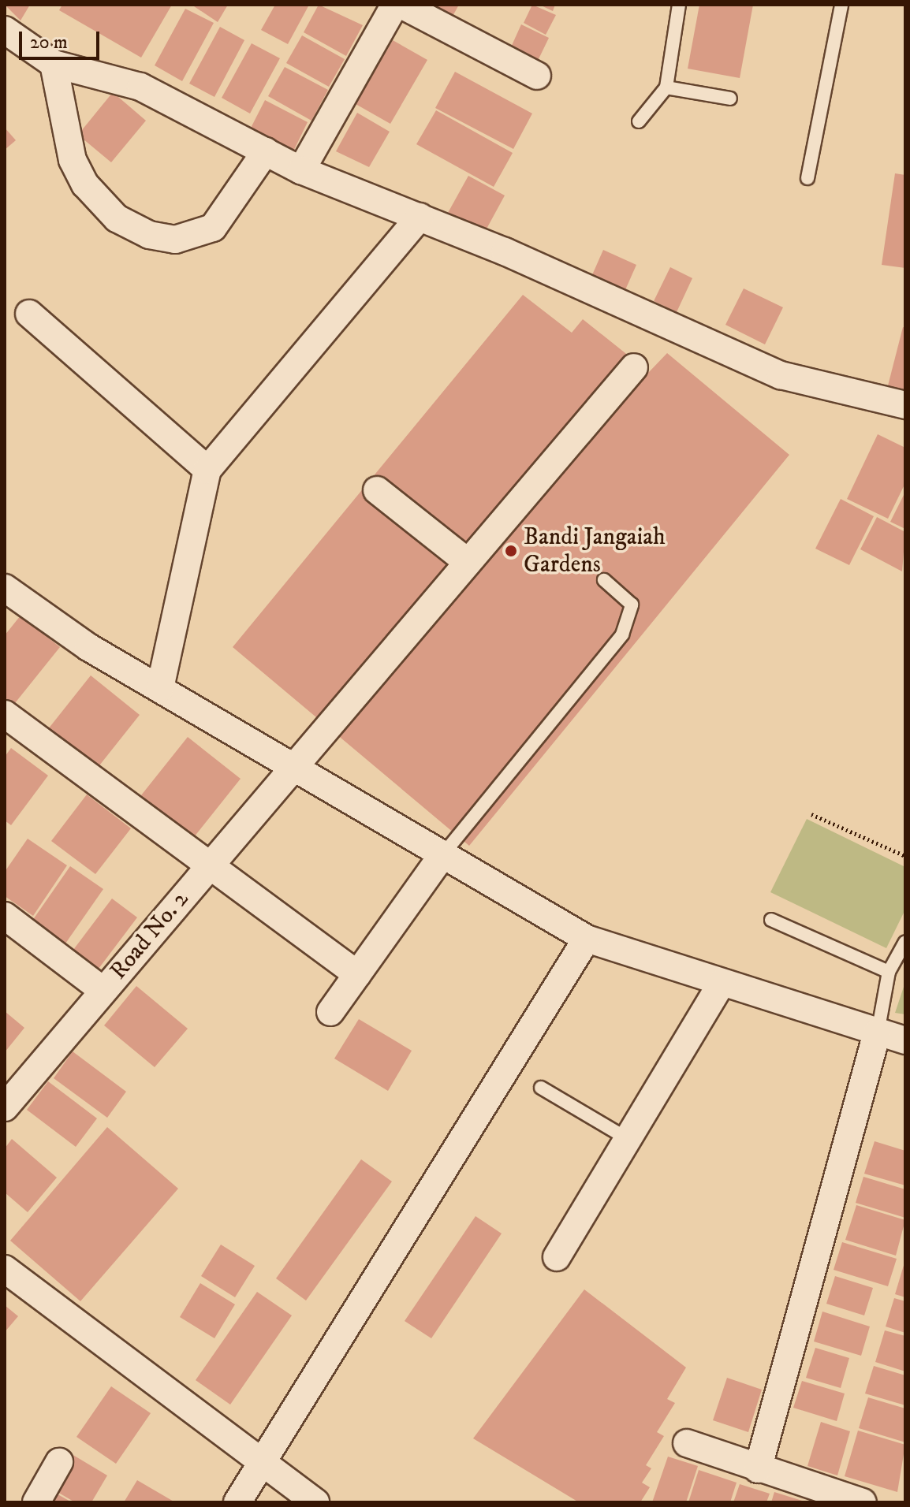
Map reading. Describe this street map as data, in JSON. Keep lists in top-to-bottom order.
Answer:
{
  "streets": {
    "street": ["Road No. 2"]
  },
  "places": ["Bandi Jangaiah Gardens"],
  "scale_bar": "20 m"
}
